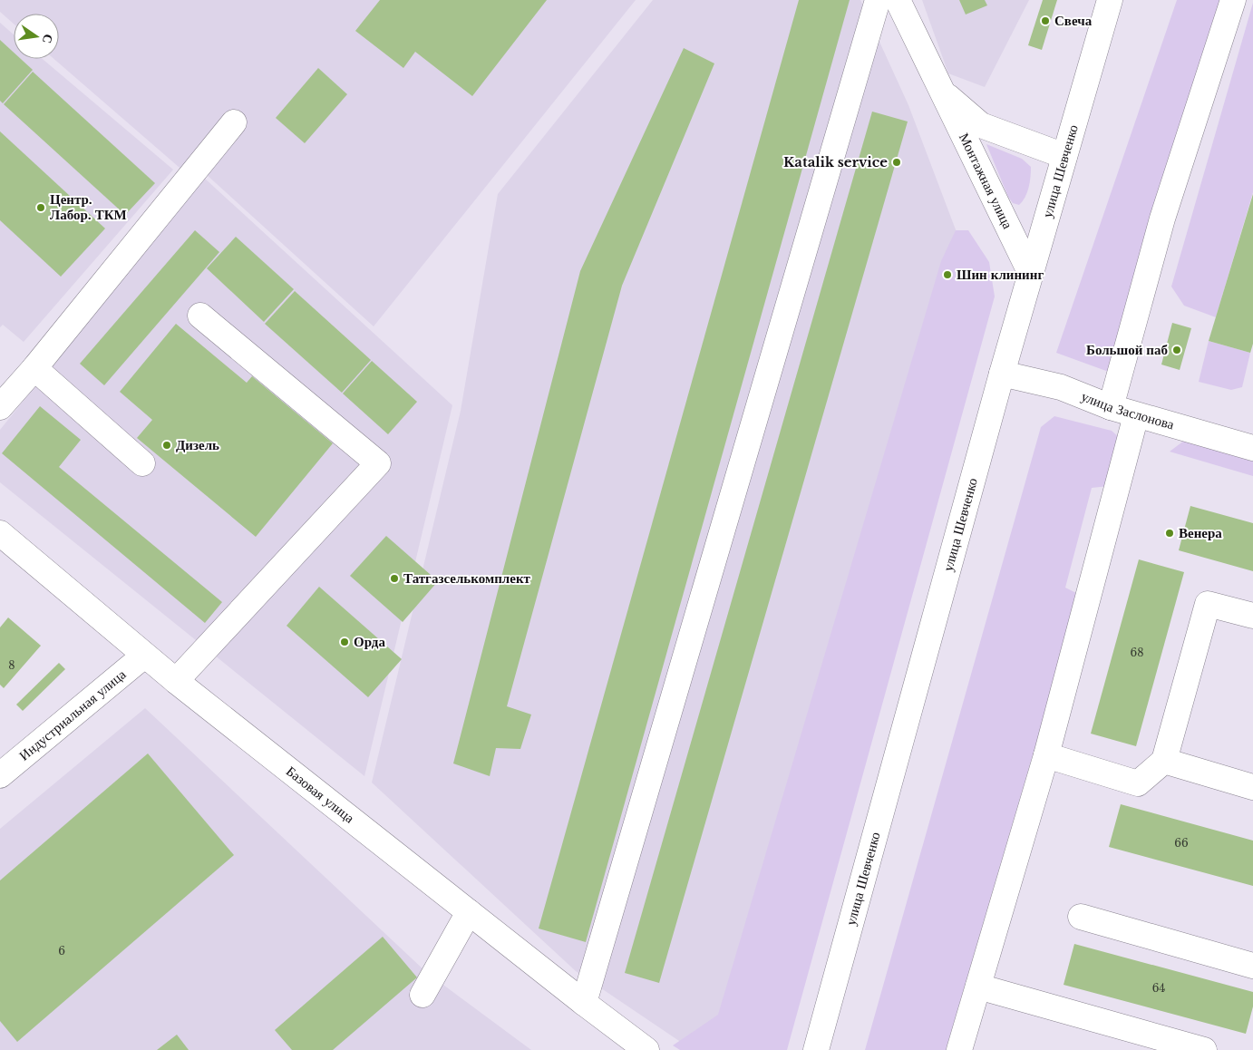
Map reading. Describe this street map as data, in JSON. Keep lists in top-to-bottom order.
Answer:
{
  "streets": {
    "street": [
      "улица Шевченко",
      "Монтажная улица",
      "улица Заслонова",
      "Индустриальная улица",
      "Базовая улица"
    ]
  },
  "crossings": [
    ["улица Шевченко", "Монтажная улица"],
    ["улица Шевченко", "улица Заслонова"],
    ["Индустриальная улица", "Базовая улица"]
  ],
  "places": [
    "Свеча",
    "Katalik service",
    "Центр. Лабор. ТКМ",
    "Шин клининг",
    "Большой паб",
    "Дизель",
    "Венера",
    "Татгазселькомплект",
    "Орда"
  ],
  "house_numbers": [
    "68",
    "8",
    "66",
    "6",
    "64"
  ],
  "north": "right"
}
